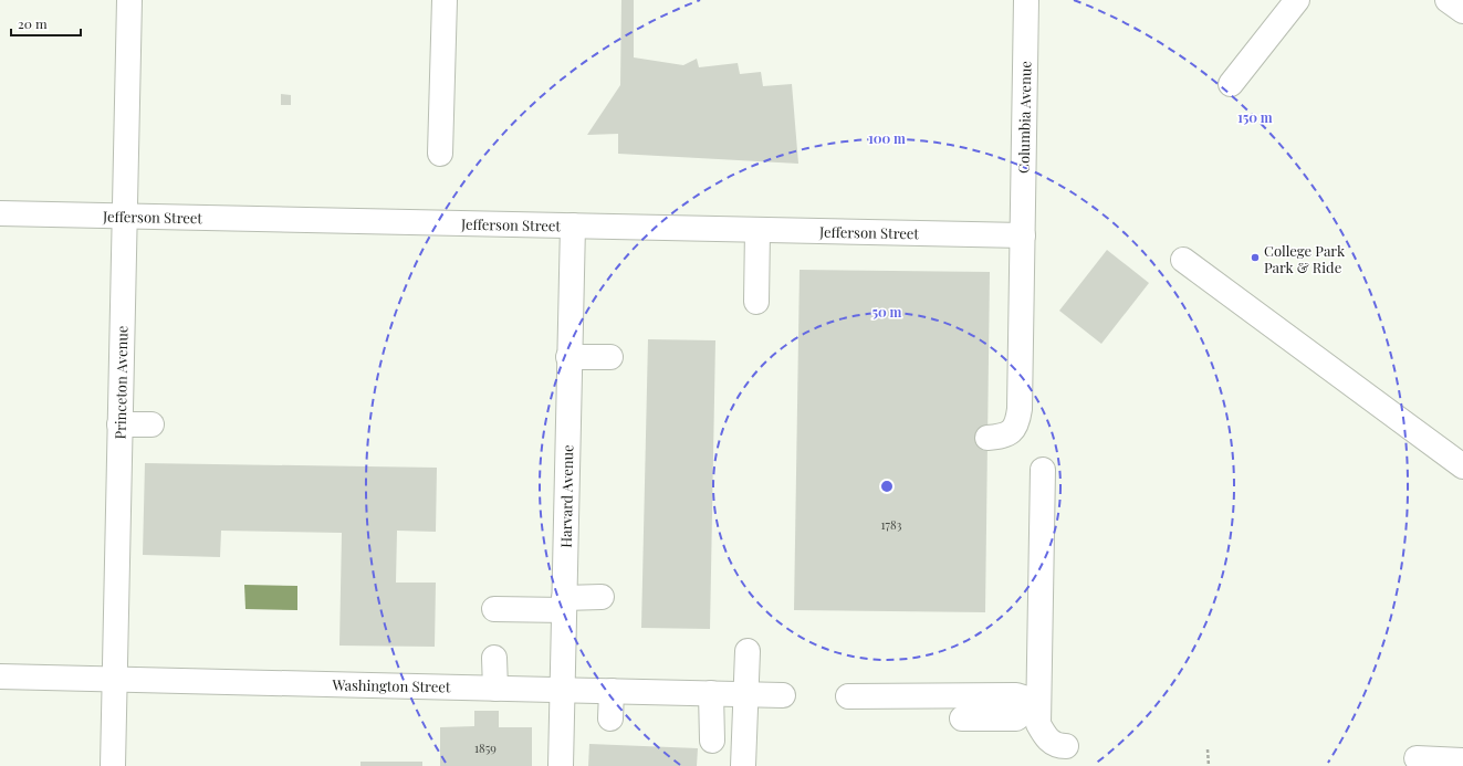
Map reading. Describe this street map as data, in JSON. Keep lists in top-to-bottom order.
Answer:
{
  "streets": {
    "street": [
      "Columbia Avenue",
      "Jefferson Street",
      "Princeton Avenue",
      "Harvard Avenue",
      "Washington Street"
    ]
  },
  "crossings": [
    ["Columbia Avenue", "Jefferson Street"],
    ["Jefferson Street", "Princeton Avenue"],
    ["Jefferson Street", "Harvard Avenue"],
    ["Princeton Avenue", "Washington Street"],
    ["Harvard Avenue", "Washington Street"]
  ],
  "places": ["College Park Park & Ride"],
  "house_numbers": ["1783", "1859"],
  "scale_bar": "20 m",
  "rings": ["150 m", "100 m", "50 m"]
}
